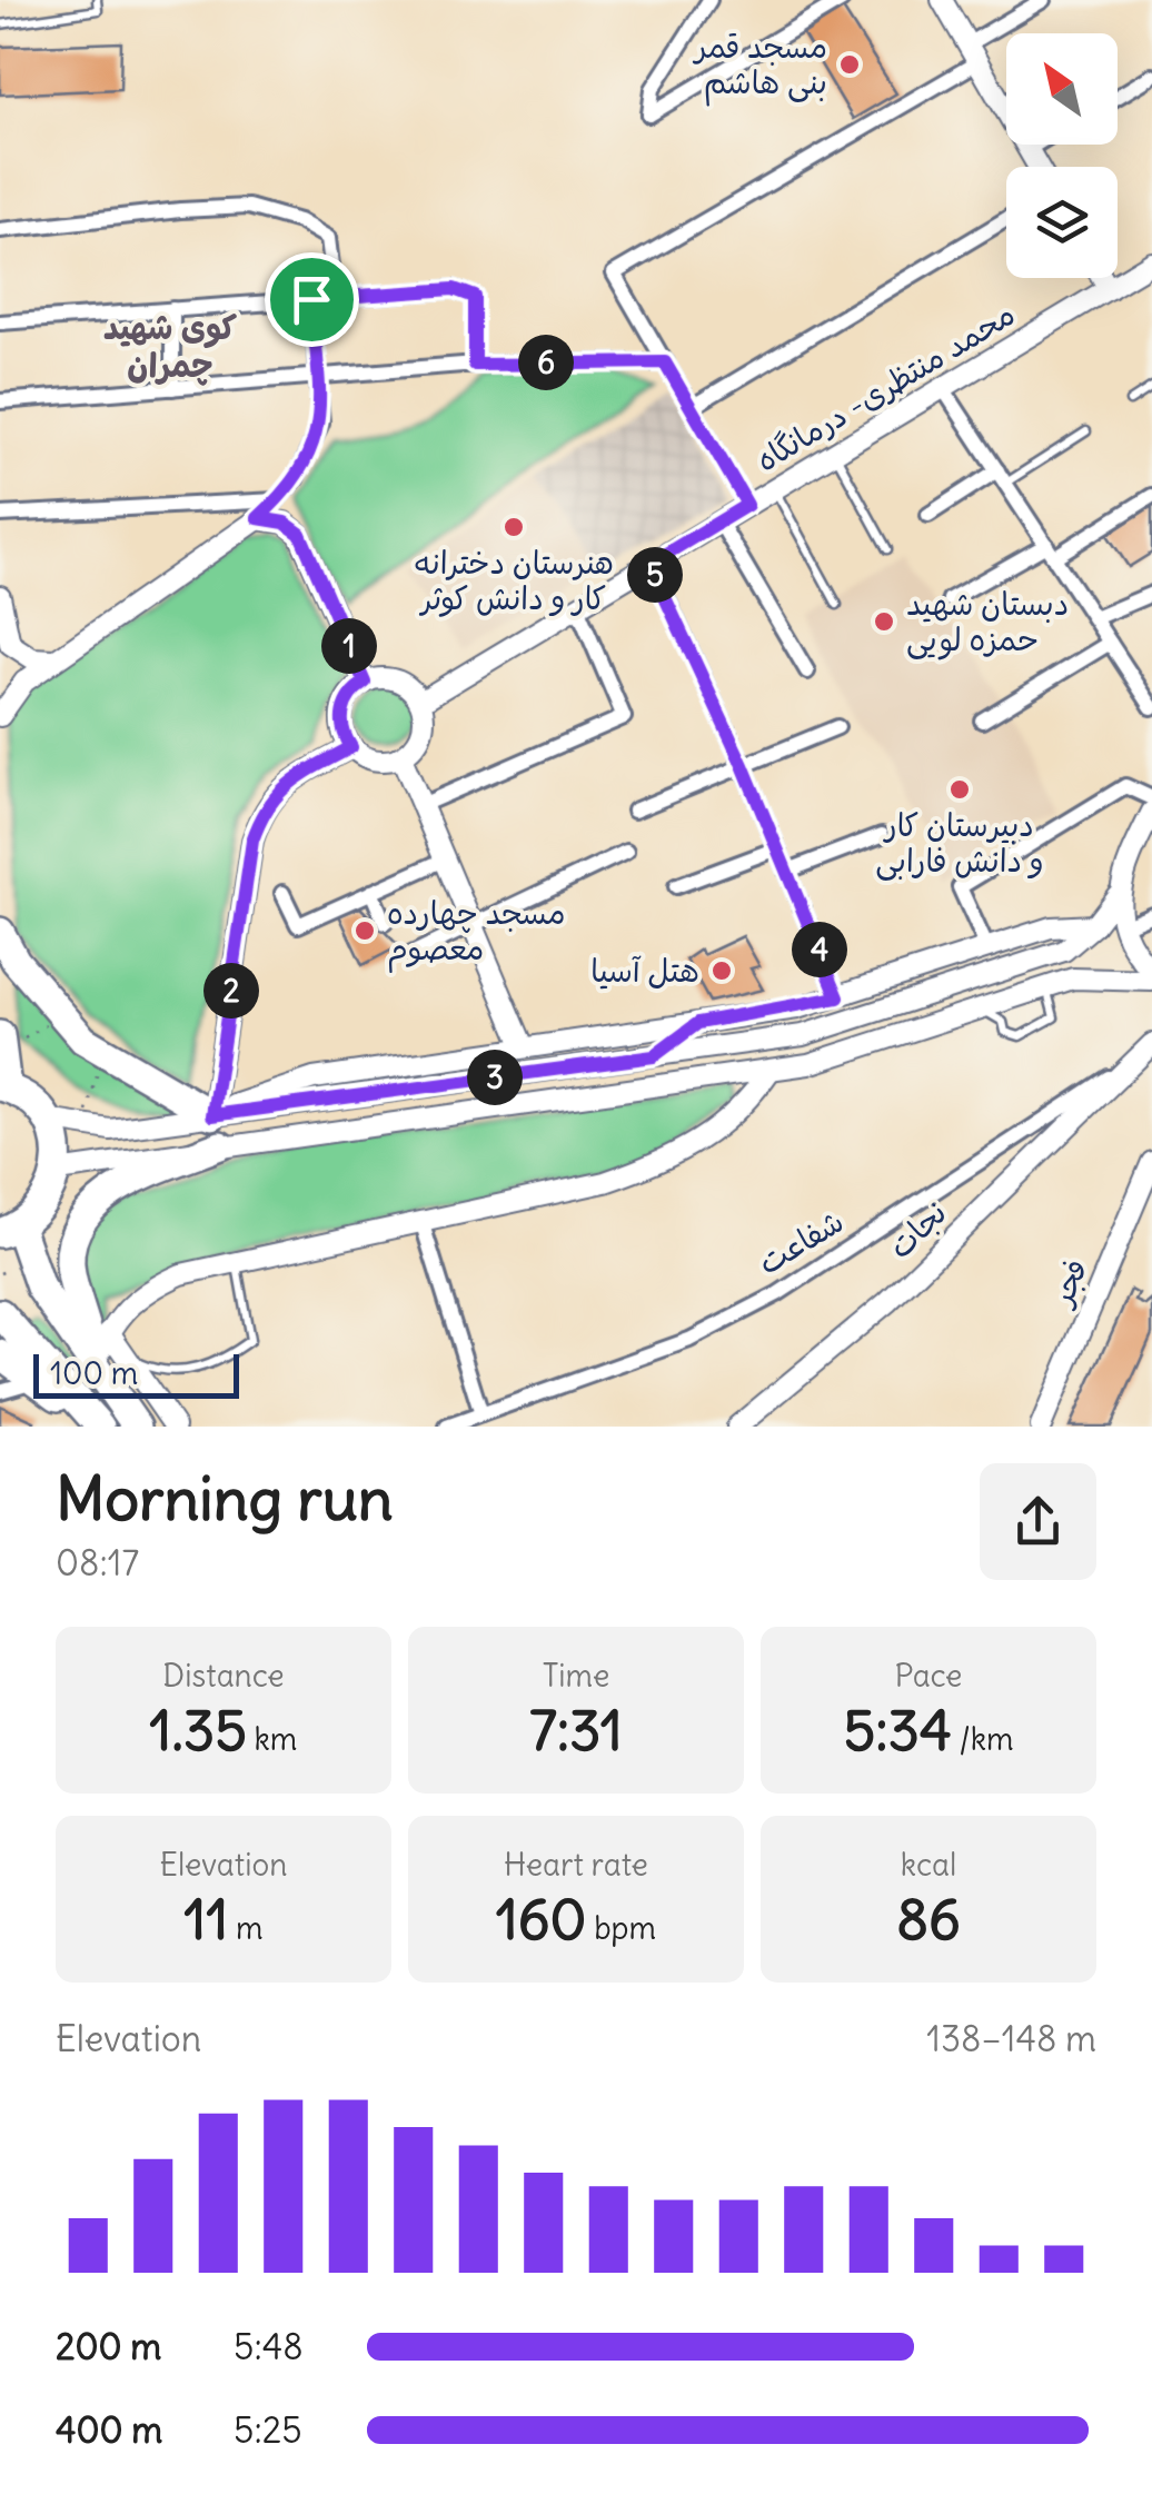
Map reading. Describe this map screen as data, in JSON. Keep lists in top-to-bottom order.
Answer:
{
  "streets": {
    "main road": [
      "محمد منتظری- درمانگاه",
      "نجات",
      "شفاعت",
      "فجر"
    ]
  },
  "crossings": [
    ["نجات", "شفاعت"]
  ],
  "districts": ["کوی شهید چمران"],
  "places": [
    "مسجد قمر بنی هاشم",
    "هنرستان دخترانه کار و دانش کوثر",
    "دبستان شهید حمزه لویی",
    "دبیرستان کار و دانش فارابی",
    "مسجد چهارده معصوم",
    "هتل آسیا"
  ],
  "scale_bar": "100 m",
  "north": "top left",
  "page": {
    "pins": [
      "6",
      "5",
      "1",
      "4",
      "2",
      "3"
    ],
    "scale": "100 m",
    "heading": ["Morning run", "08:17"],
    "stats": [
      ["Distance", "1.35 km"],
      ["Time", "7:31"],
      ["Pace", "5:34 /km"],
      ["Elevation", "11 m"],
      ["Heart rate", "160 bpm"],
      ["kcal", "86"]
    ],
    "chart": ["Elevation", "138–148 m"],
    "list": [
      {
        "name": "200 m",
        "note": "5:48"
      },
      {
        "name": "400 m",
        "note": "5:25"
      }
    ]
  }
}
